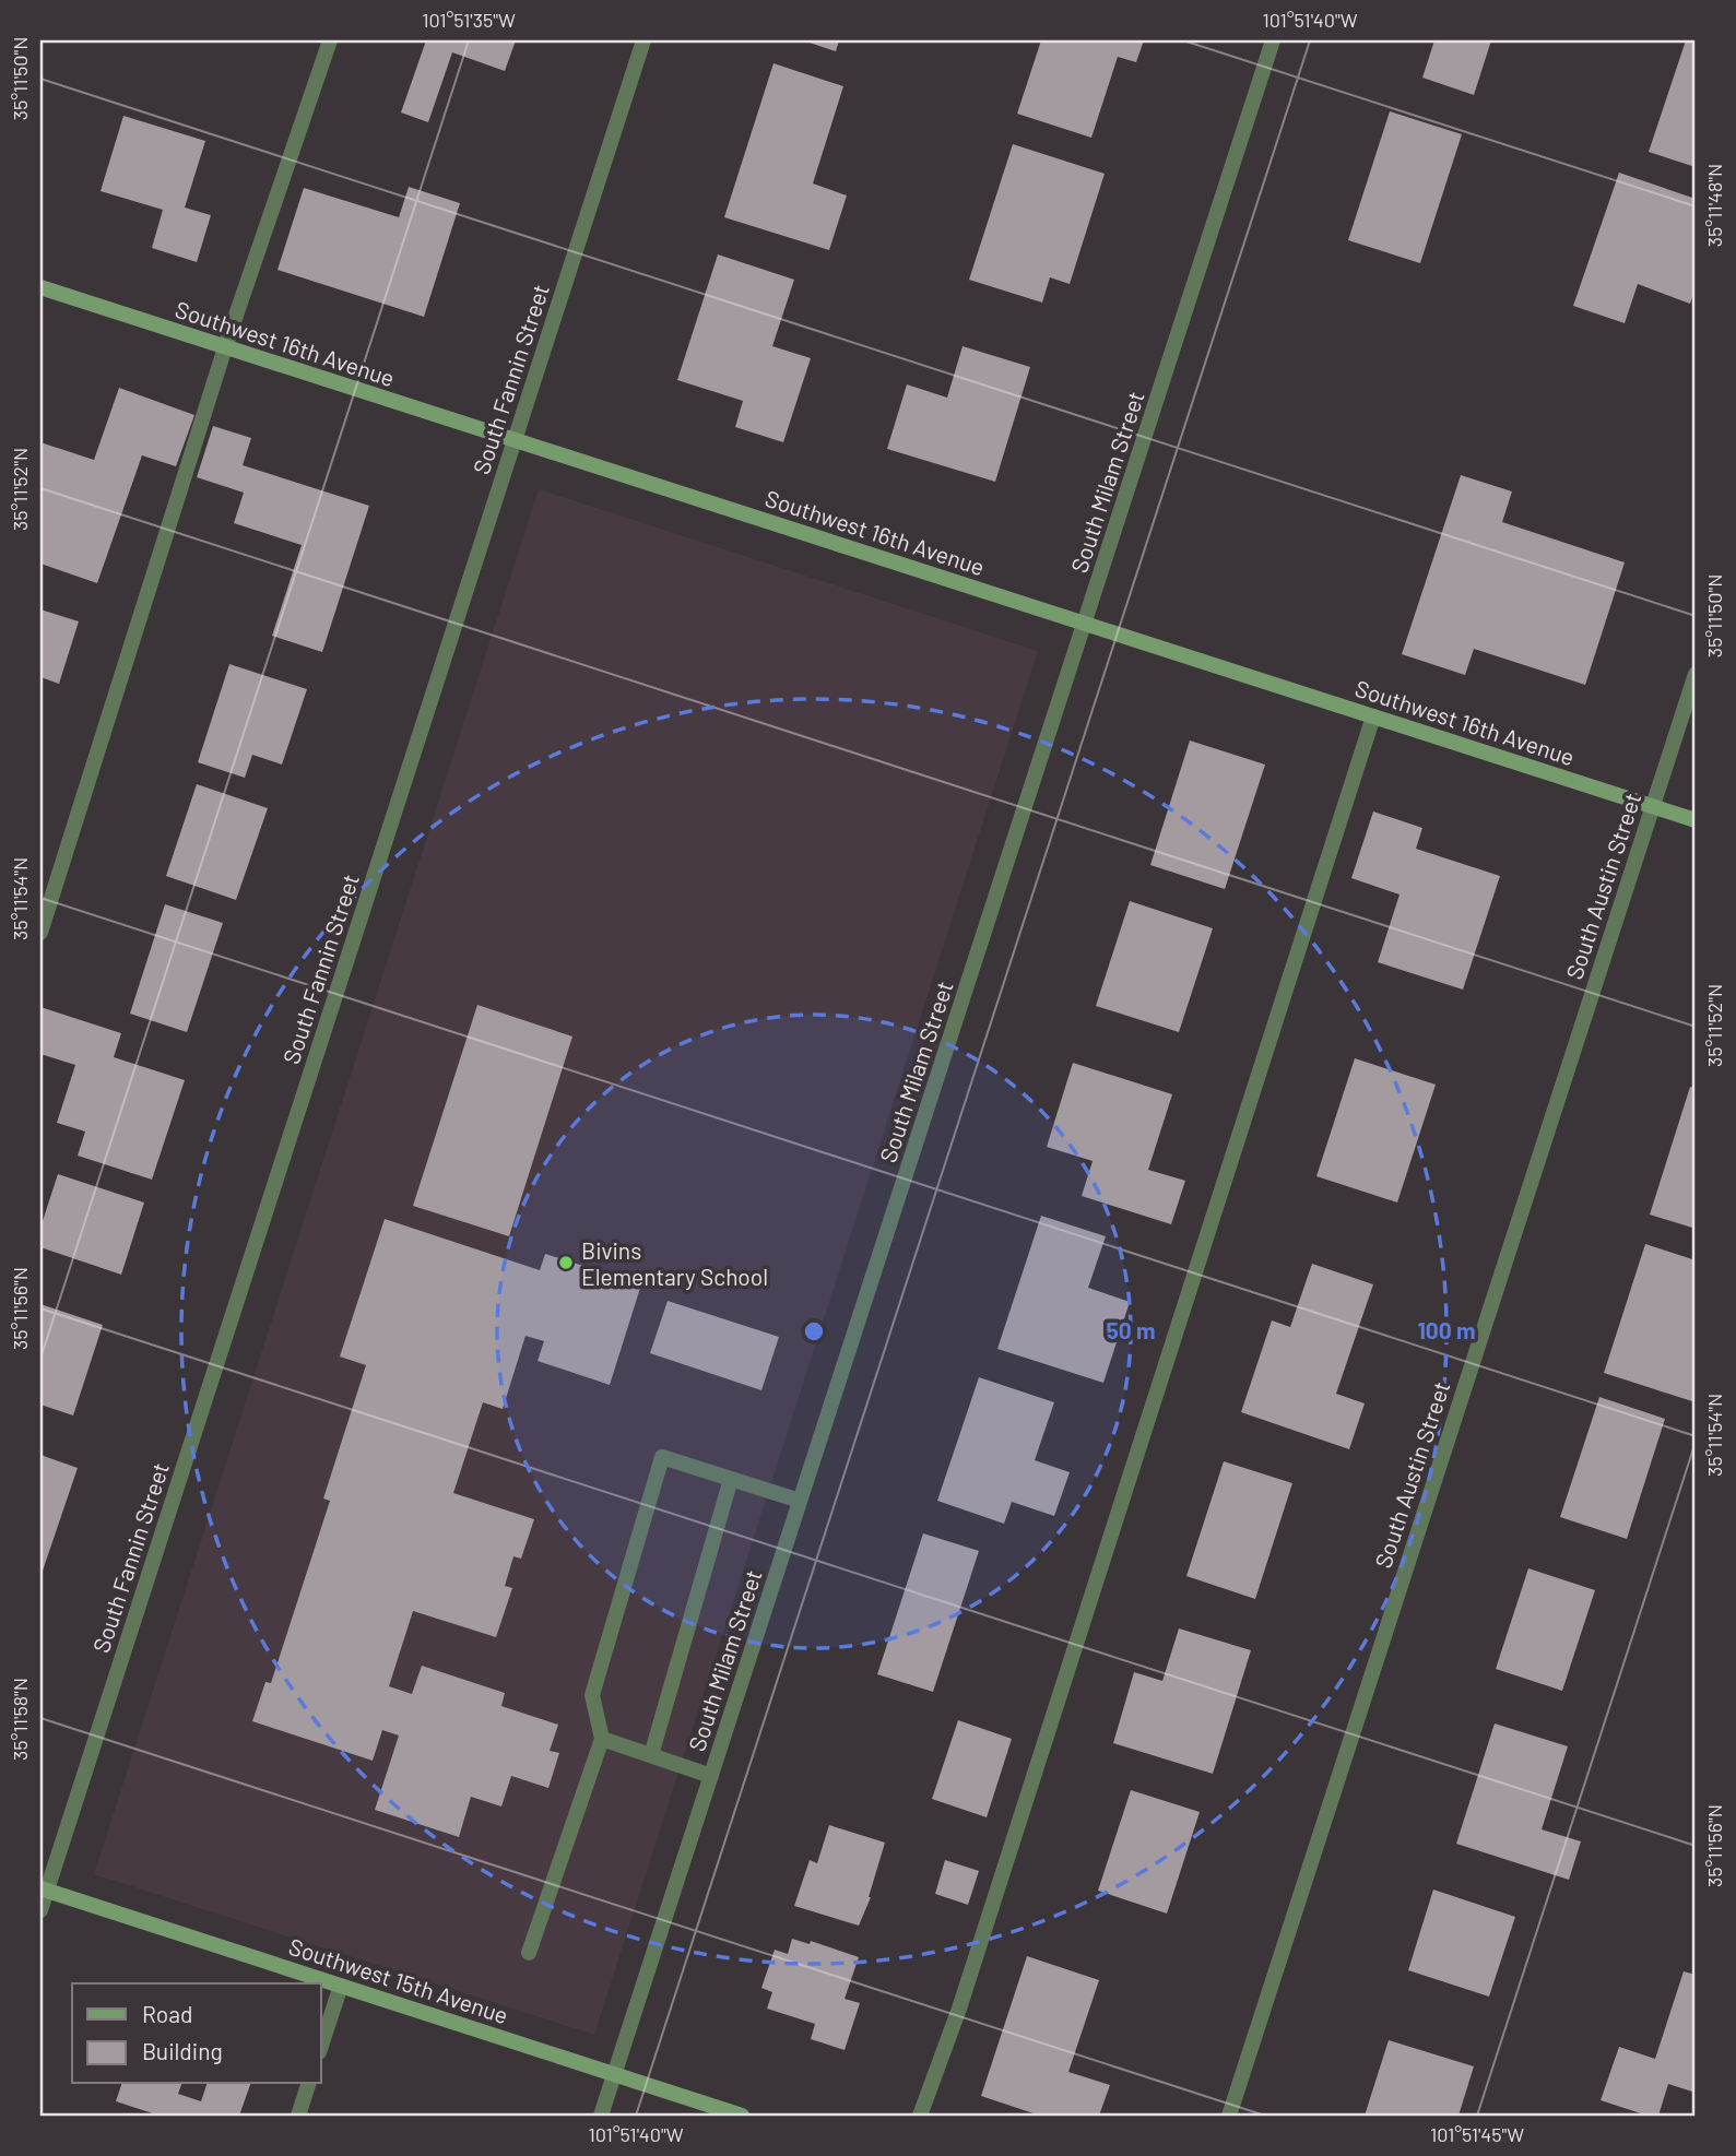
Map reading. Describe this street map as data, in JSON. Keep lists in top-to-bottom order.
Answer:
{
  "streets": {
    "street": [
      "Southwest 16th Avenue",
      "South Fannin Street",
      "South Milam Street",
      "South Austin Street",
      "Southwest 15th Avenue"
    ]
  },
  "crossings": [
    ["Southwest 16th Avenue", "South Fannin Street"],
    ["Southwest 16th Avenue", "South Milam Street"],
    ["Southwest 16th Avenue", "South Austin Street"],
    ["South Fannin Street", "Southwest 15th Avenue"],
    ["South Milam Street", "Southwest 15th Avenue"]
  ],
  "places": ["Bivins Elementary School"],
  "legend": ["Road", "Building"],
  "coordinates": [
    "101°51'35\"W",
    "101°51'40\"W",
    "35°11'50\"N",
    "35°11'48\"N",
    "35°11'52\"N",
    "35°11'54\"N",
    "35°11'56\"N",
    "35°11'58\"N",
    "101°51'45\"W"
  ],
  "rings": ["50 m", "100 m"]
}
